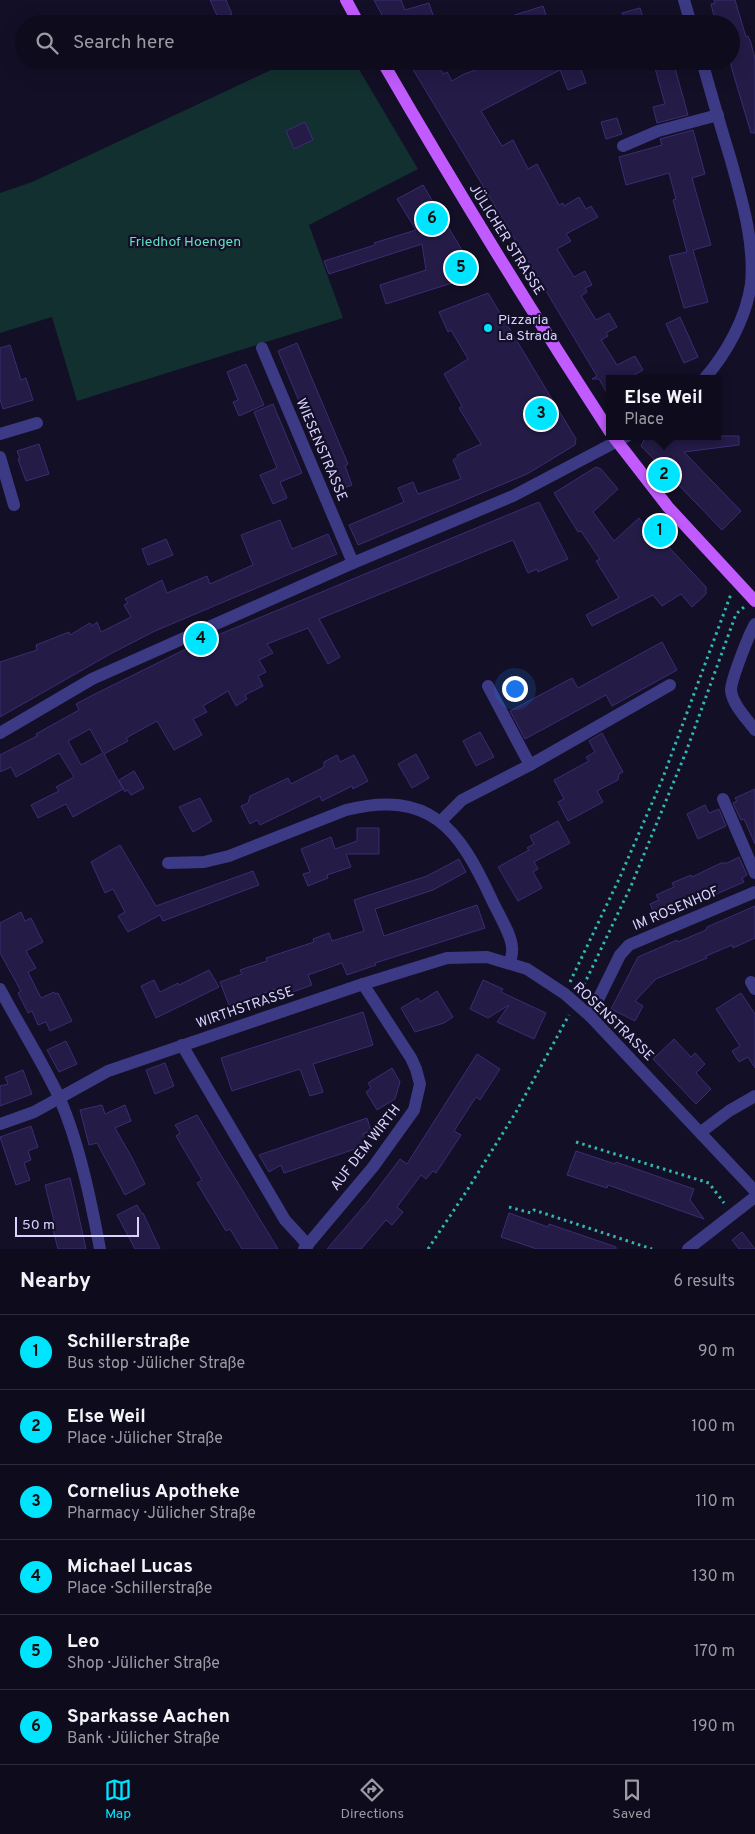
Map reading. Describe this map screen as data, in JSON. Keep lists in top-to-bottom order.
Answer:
{
  "streets": {
    "main road": ["JÜLICHER STRASSE"],
    "street": [
      "WIESENSTRASSE",
      "IM ROSENHOF",
      "WIRTHSTRASSE",
      "ROSENSTRASSE",
      "AUF DEM WIRTH"
    ]
  },
  "crossings": [
    ["IM ROSENHOF", "ROSENSTRASSE"],
    ["WIRTHSTRASSE", "ROSENSTRASSE"],
    ["WIRTHSTRASSE", "AUF DEM WIRTH"]
  ],
  "parks": ["Friedhof Hoengen"],
  "places": ["Pizzaria La Strada"],
  "scale_bar": "50 m",
  "page": {
    "search": "Search here",
    "pins": [
      "6",
      "5",
      "3",
      "2",
      "1",
      "4"
    ],
    "popup": ["Else Weil", "Place"],
    "scale": "50 m",
    "heading": ["Nearby", "6 results"],
    "list": [
      {
        "mark": "1",
        "name": "Schillerstraße",
        "note": "Bus stop · Jülicher Straße",
        "value": "90 m"
      },
      {
        "mark": "2",
        "name": "Else Weil",
        "note": "Place · Jülicher Straße",
        "value": "100 m"
      },
      {
        "mark": "3",
        "name": "Cornelius Apotheke",
        "note": "Pharmacy · Jülicher Straße",
        "value": "110 m"
      },
      {
        "mark": "4",
        "name": "Michael Lucas",
        "note": "Place · Schillerstraße",
        "value": "130 m"
      },
      {
        "mark": "5",
        "name": "Leo",
        "note": "Shop · Jülicher Straße",
        "value": "170 m"
      },
      {
        "mark": "6",
        "name": "Sparkasse Aachen",
        "note": "Bank · Jülicher Straße",
        "value": "190 m"
      }
    ],
    "nav": ["Map", "Directions", "Saved"]
  }
}
